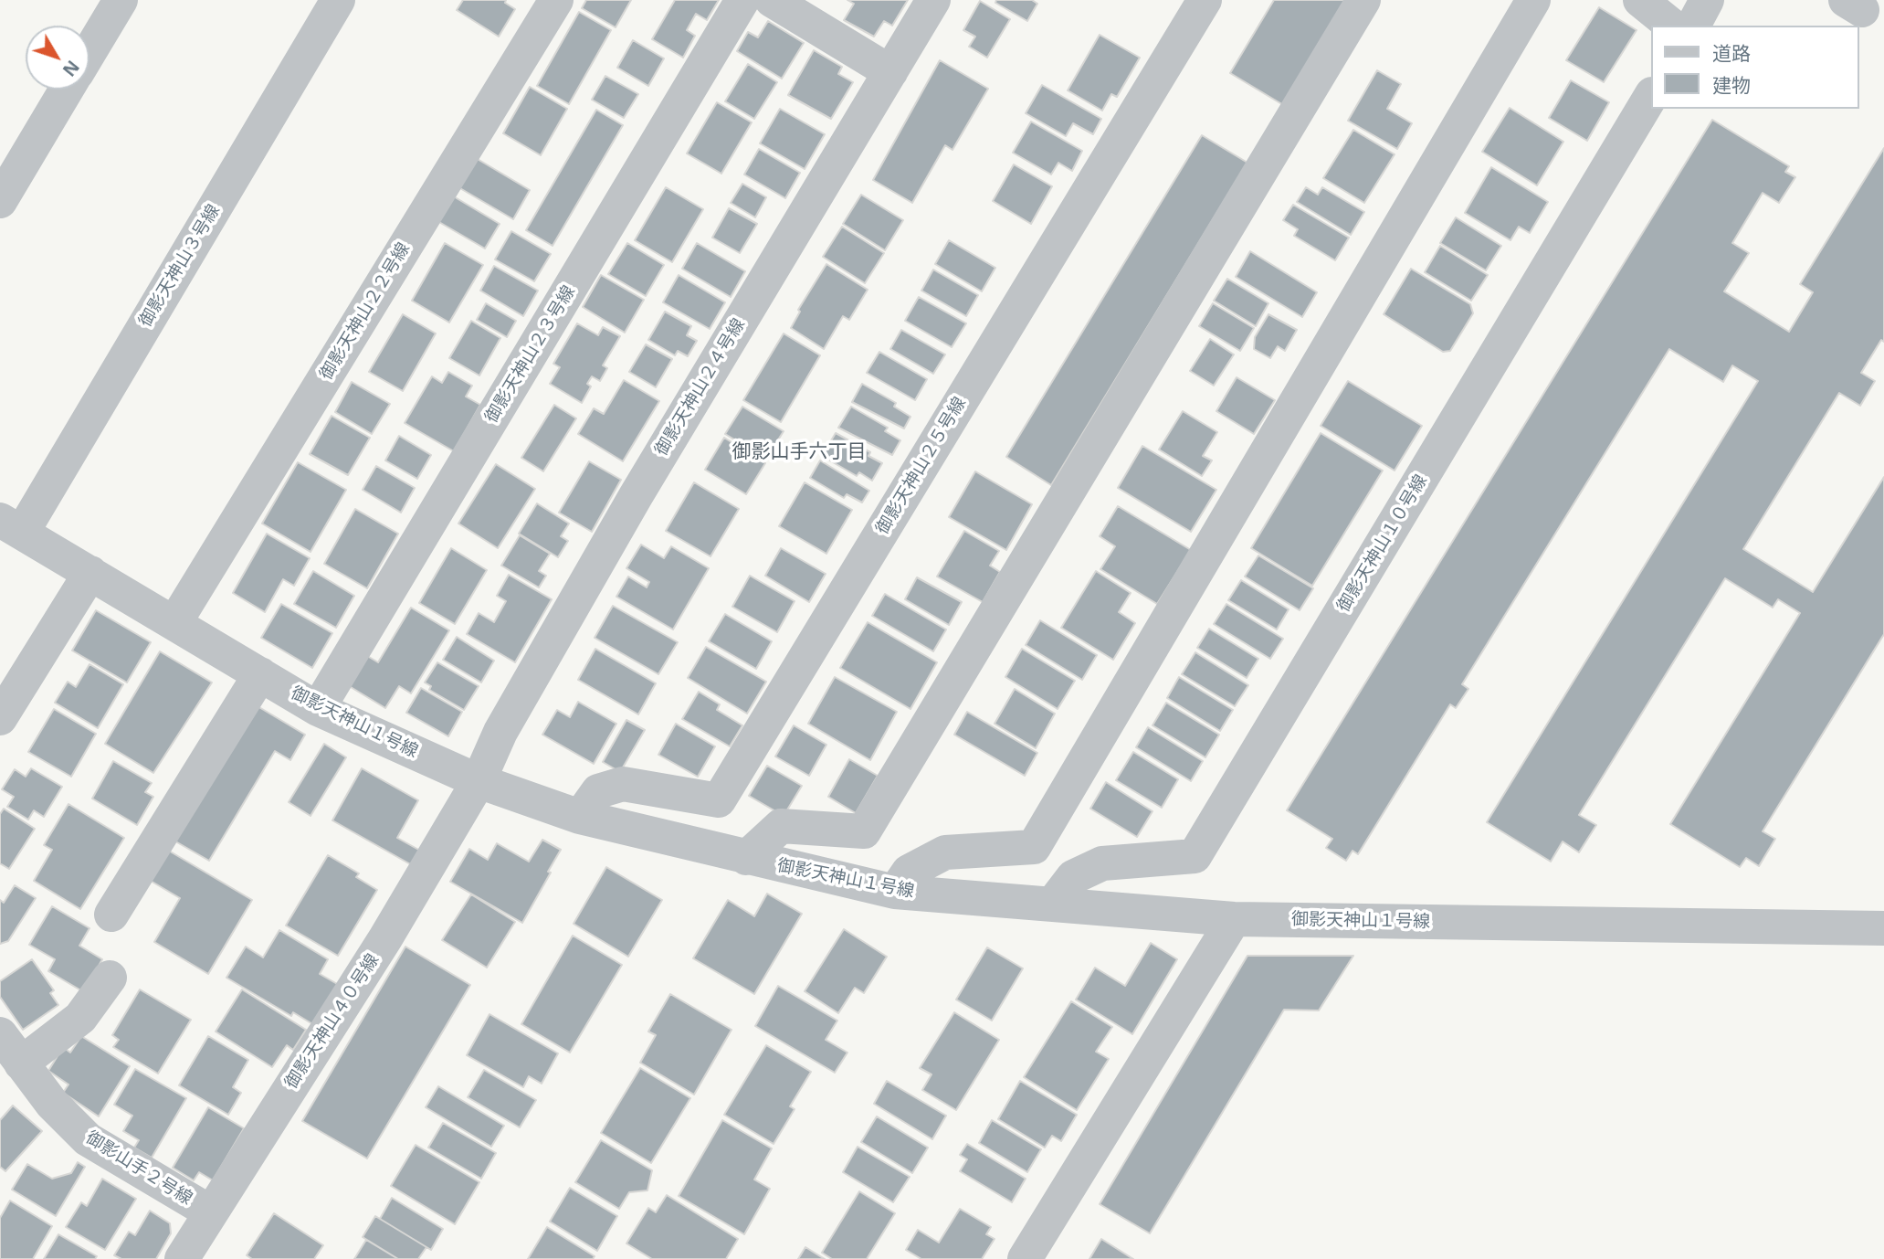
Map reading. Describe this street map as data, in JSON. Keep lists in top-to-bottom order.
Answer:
{
  "streets": {
    "street": [
      "御影天神山３号線",
      "御影天神山２２号線",
      "御影天神山２３号線",
      "御影天神山２４号線",
      "御影天神山２５号線",
      "御影天神山１０号線",
      "御影天神山１号線",
      "御影天神山４０号線",
      "御影山手２号線"
    ]
  },
  "crossings": [
    ["御影天神山３号線", "御影天神山１号線"],
    ["御影天神山２２号線", "御影天神山１号線"],
    ["御影天神山２３号線", "御影天神山１号線"],
    ["御影天神山２４号線", "御影天神山１号線"],
    ["御影天神山２４号線", "御影天神山４０号線"],
    ["御影天神山２５号線", "御影天神山１号線"],
    ["御影天神山１０号線", "御影天神山１号線"],
    ["御影天神山１号線", "御影天神山４０号線"],
    ["御影天神山４０号線", "御影山手２号線"]
  ],
  "districts": ["御影山手六丁目"],
  "legend": ["道路", "建物"],
  "north": "bottom right"
}
